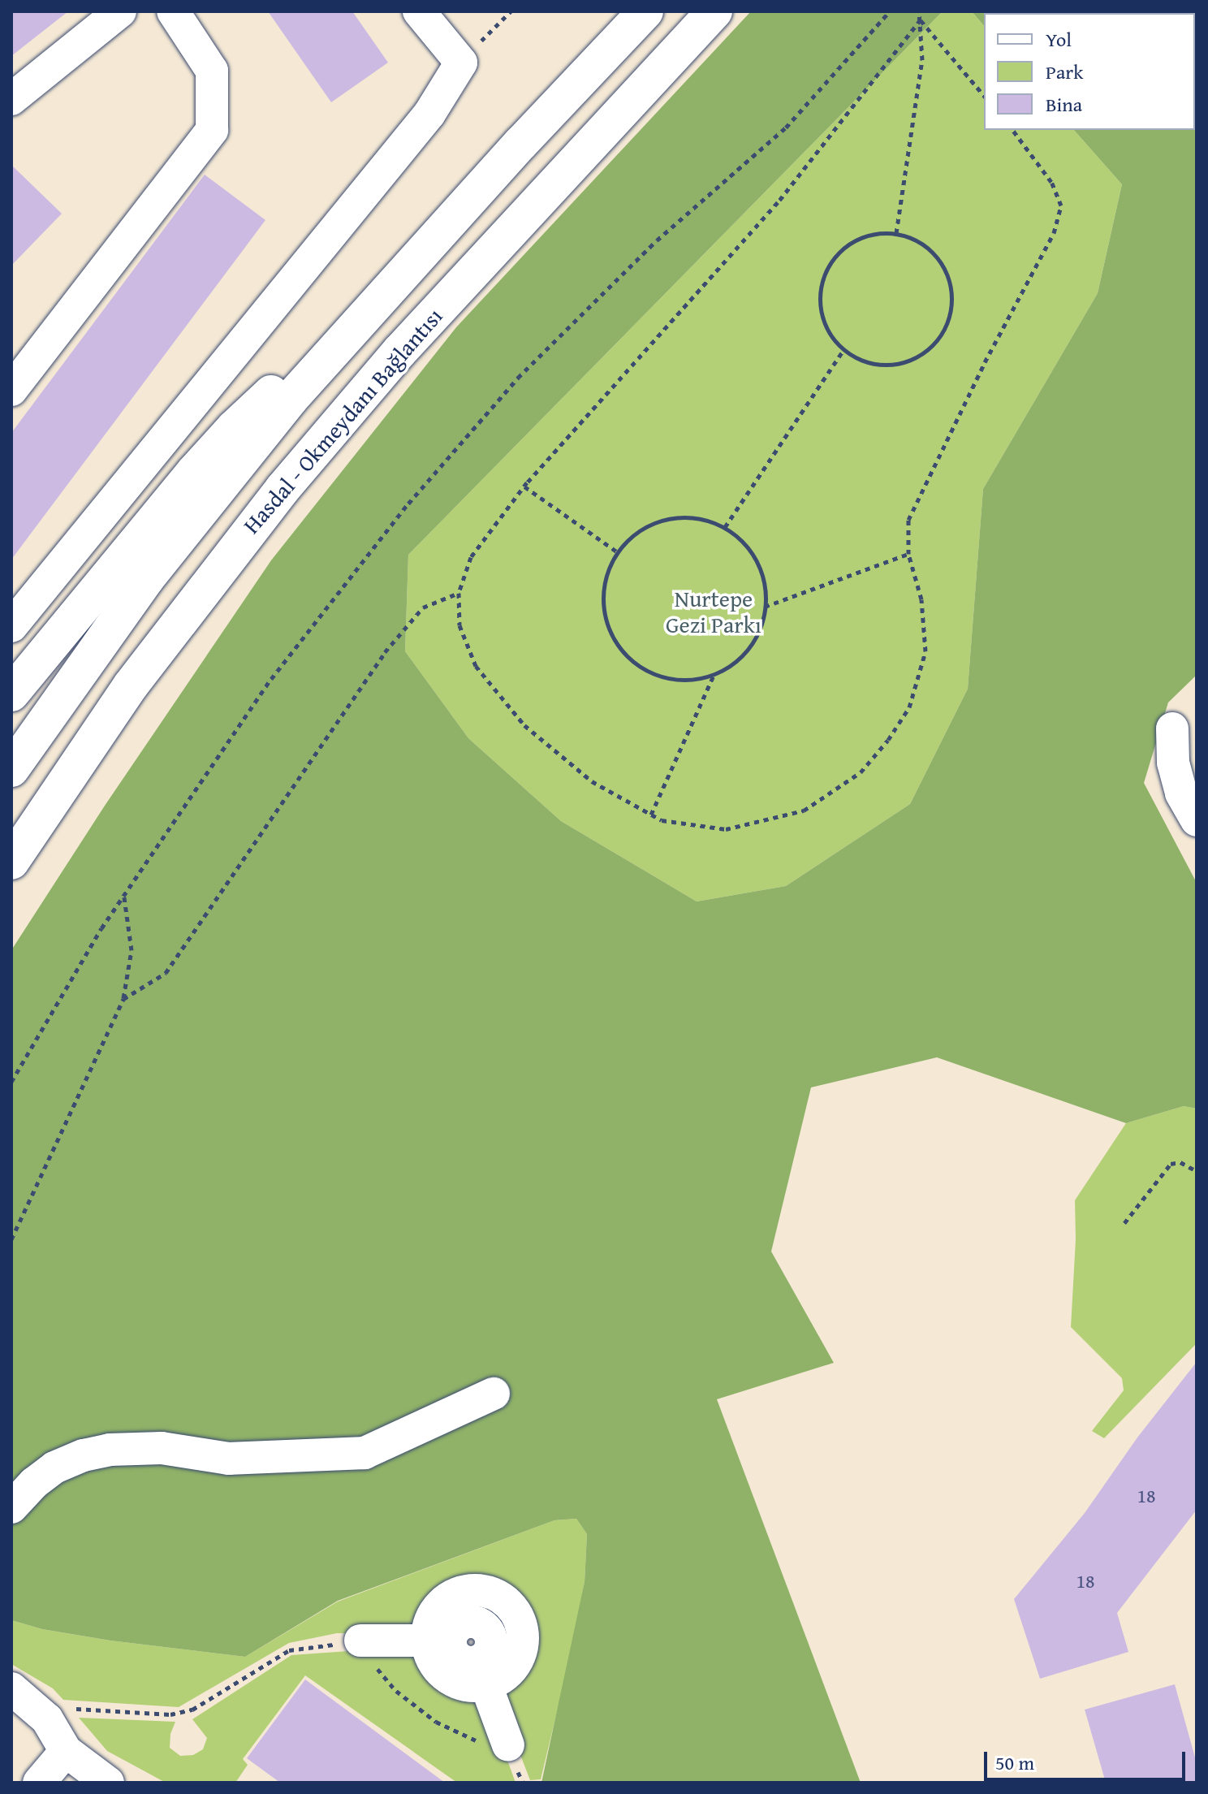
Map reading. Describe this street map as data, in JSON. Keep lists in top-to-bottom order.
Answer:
{
  "streets": {
    "highway": ["Hasdal - Okmeydanı Bağlantısı"]
  },
  "parks": ["Nurtepe Gezi Parkı"],
  "house_numbers": ["18", "18"],
  "legend": ["Yol", "Park", "Bina"],
  "scale_bar": "50 m"
}
